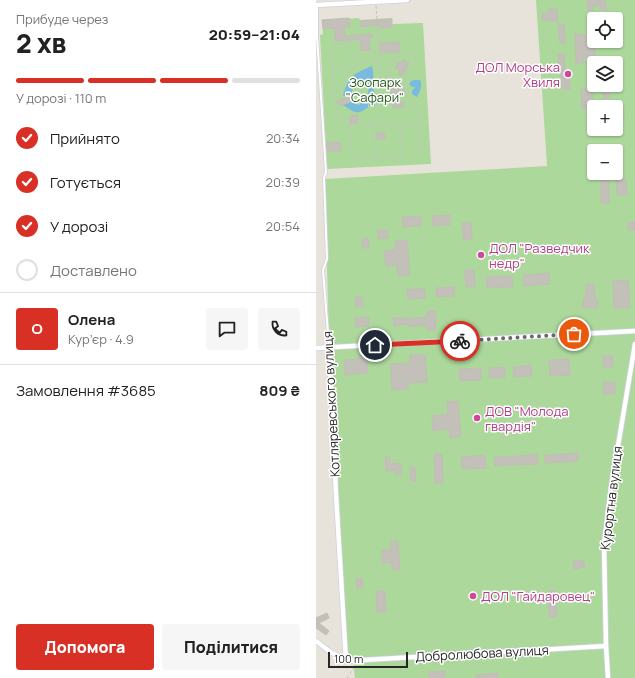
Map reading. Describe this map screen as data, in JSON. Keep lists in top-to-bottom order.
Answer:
{
  "streets": {
    "street": ["Котляревського вулиця", "Курортна вулиця", "Добролюбова вулиця"]
  },
  "crossings": [
    ["Котляревського вулиця", "Добролюбова вулиця"],
    ["Курортна вулиця", "Добролюбова вулиця"]
  ],
  "parks": ["Зоопарк \"Сафари\""],
  "places": [
    "ДОЛ Морська Хвиля",
    "ДОЛ \"Разведчик недр\"",
    "ДОВ \"Молода гвардія\"",
    "ДОЛ \"Гайдаровец\""
  ],
  "scale_bar": "100 m",
  "page": {
    "heading": ["2 хв", "Прибуде через", "20:59–21:04"],
    "panel": [
      "Олена",
      "Кур’єр · 4.9",
      "Замовлення #3685",
      "809 ₴"
    ],
    "map_buttons": ["+", "−"],
    "bar": "У дорозі · 110 m",
    "list": [
      ["Прийнято", "20:34"],
      ["Готується", "20:39"],
      ["У дорозі", "20:54"],
      "Доставлено"
    ],
    "round": "О",
    "buttons": ["Допомога", "Поділитися"],
    "scale": "100 m"
  }
}
